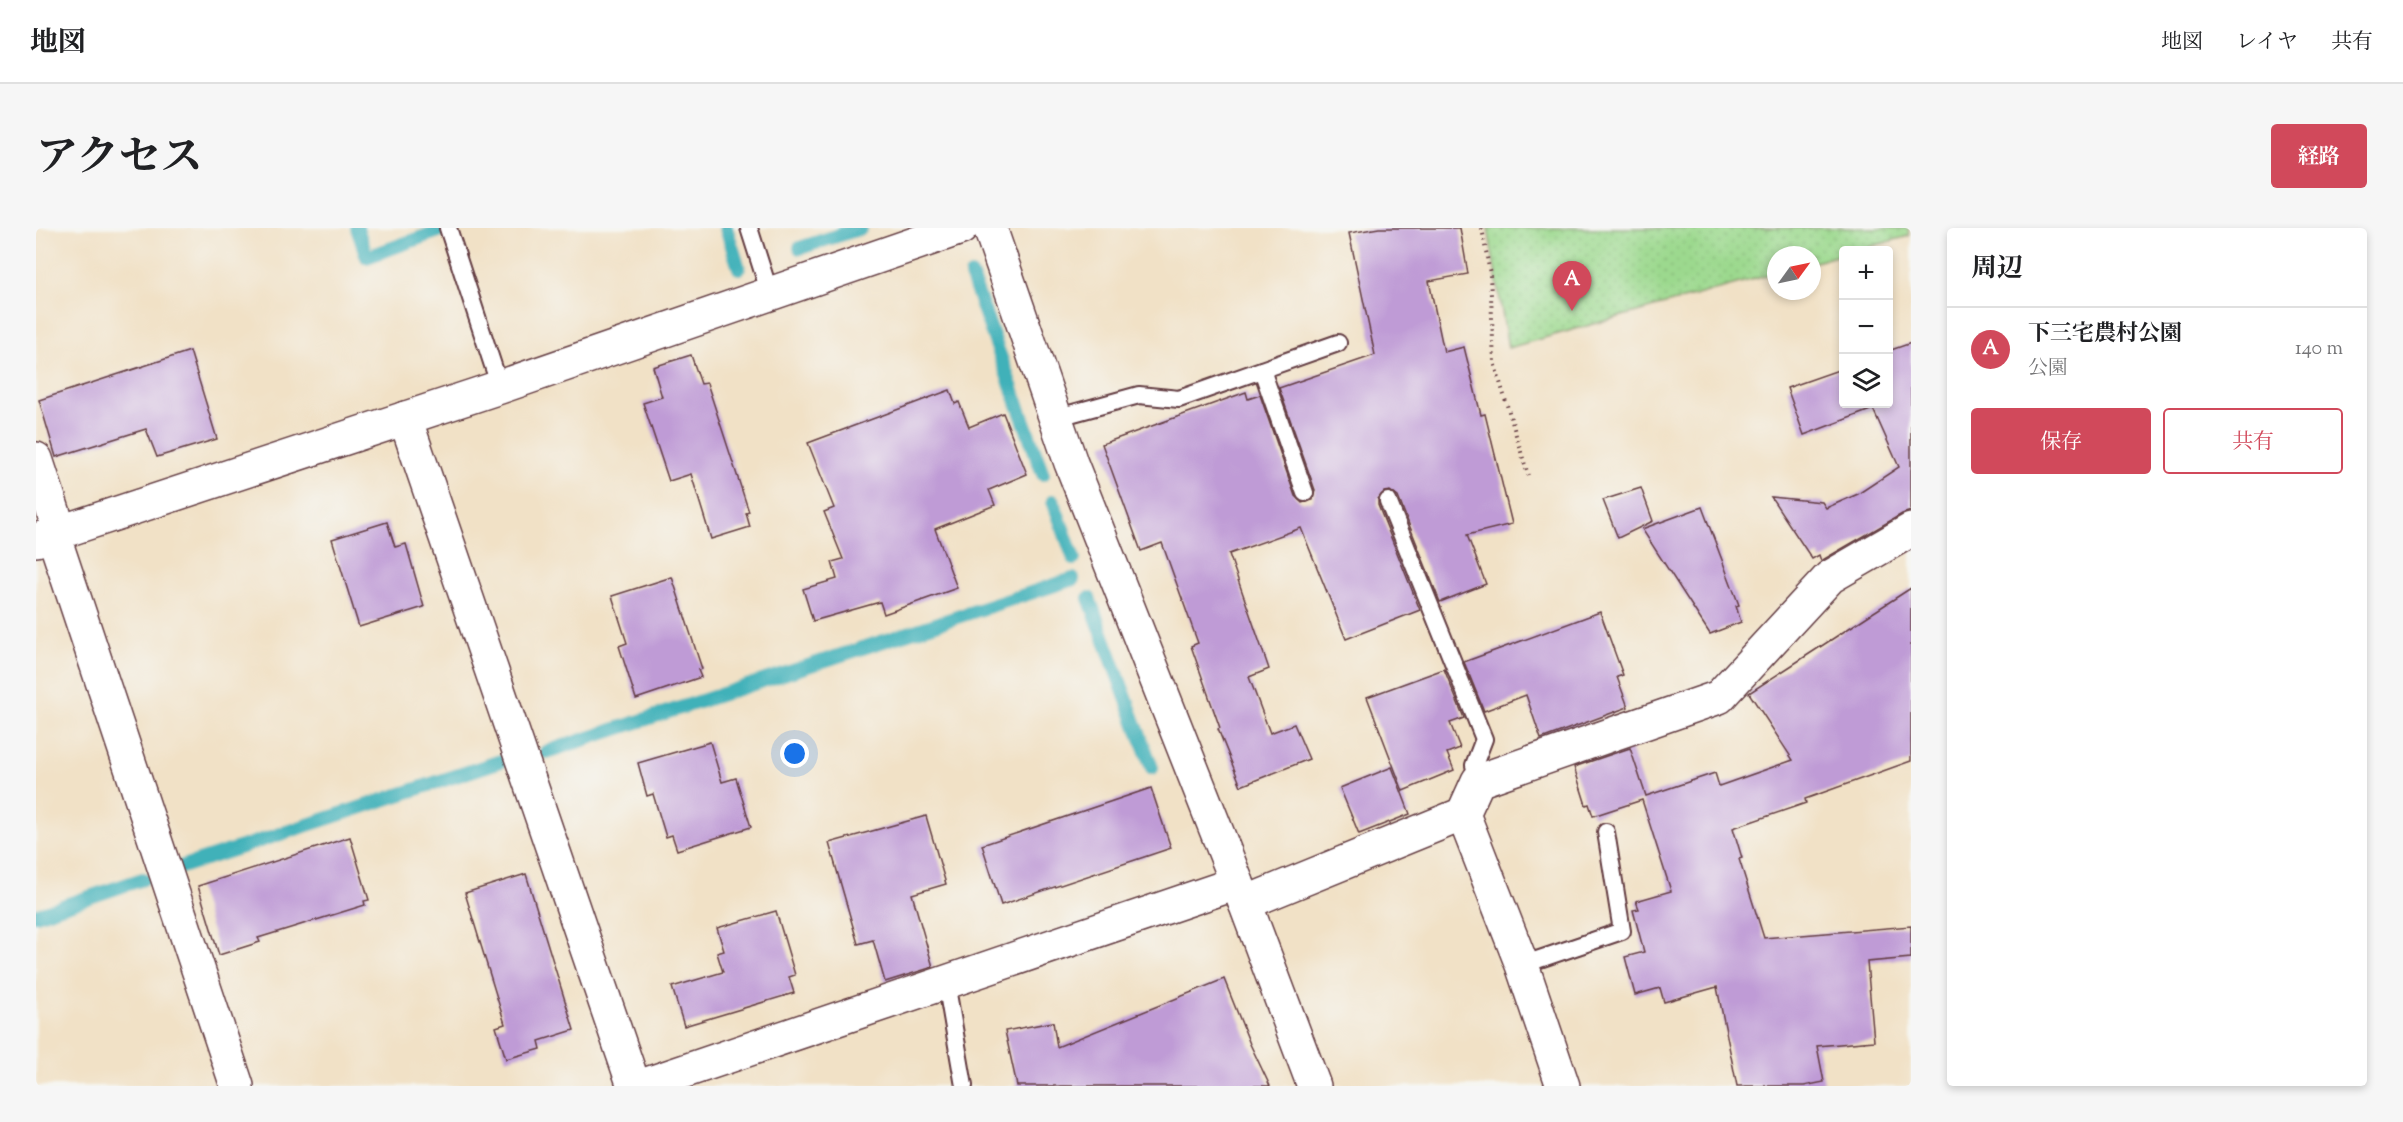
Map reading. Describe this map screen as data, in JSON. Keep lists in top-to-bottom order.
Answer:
{
  "north": "top right",
  "page": {
    "header": "地図",
    "nav": ["地図", "レイヤ", "共有"],
    "title": "アクセス",
    "buttons": [
      "経路",
      ["保存", "共有"]
    ],
    "heading": "周辺",
    "map_buttons": ["+", "−"],
    "pins": "A",
    "list": [
      {
        "mark": "A",
        "name": "下三宅農村公園",
        "note": "公園",
        "value": "140 m"
      }
    ]
  }
}
